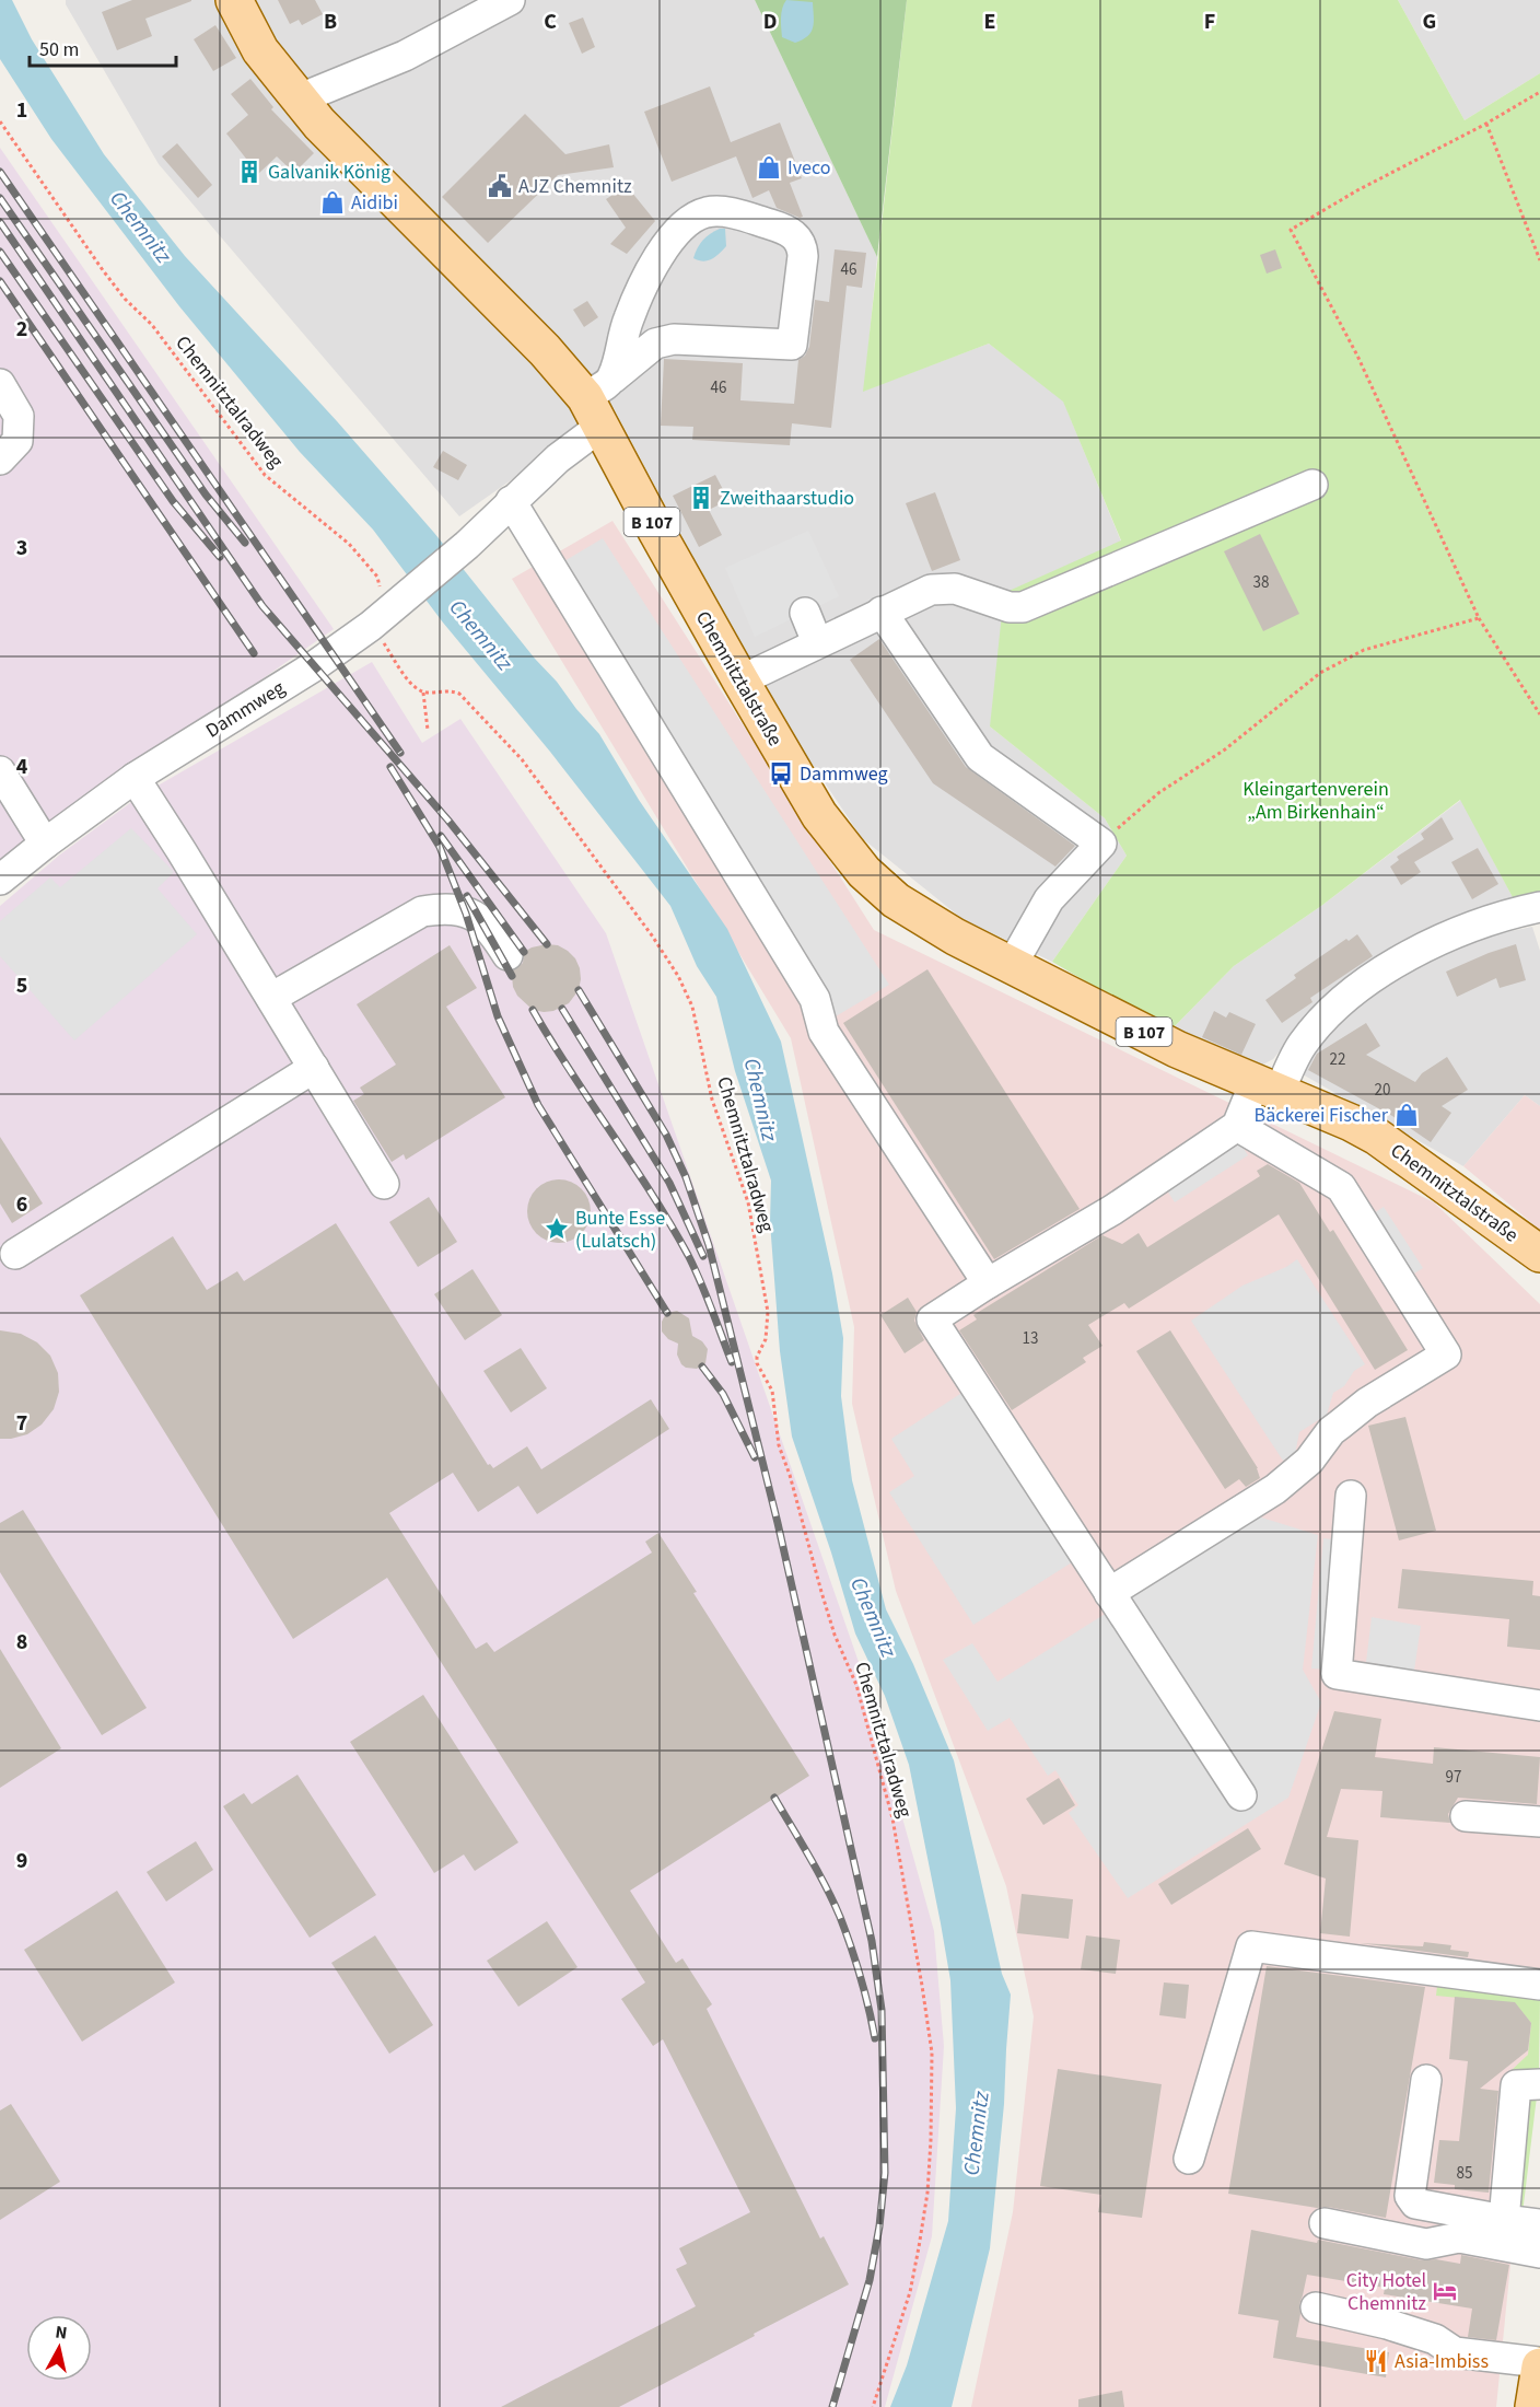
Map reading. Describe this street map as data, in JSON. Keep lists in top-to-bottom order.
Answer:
{
  "streets": {
    "main road": ["B 107", "Chemnitztalstraße"],
    "street": ["Dammweg"],
    "path": ["Chemnitztalradweg"]
  },
  "crossings": [
    ["Chemnitztalradweg", "Dammweg"],
    ["Chemnitztalstraße", "Dammweg"]
  ],
  "water": ["Chemnitz"],
  "parks": ["Kleingartenverein „Am Birkenhain“"],
  "places": {
    "shop": ["Iveco", "Aidibi", "Bäckerei Fischer"],
    "building": ["Galvanik König", "Zweithaarstudio"],
    "public building": ["AJZ Chemnitz"],
    "bus stop": ["Dammweg"],
    "place": ["Bunte Esse (Lulatsch)"],
    "hotel": ["City Hotel Chemnitz"],
    "restaurant": ["Asia-Imbiss"]
  },
  "house_numbers": [
    "46",
    "46",
    "38",
    "22",
    "20",
    "13",
    "97",
    "85"
  ],
  "scale_bar": "50 m",
  "north": "top",
  "grid": {
    "columns": [
      "B",
      "C",
      "D",
      "E",
      "F",
      "G"
    ],
    "rows": [
      "1",
      "2",
      "3",
      "4",
      "5",
      "6",
      "7",
      "8",
      "9"
    ]
  }
}
